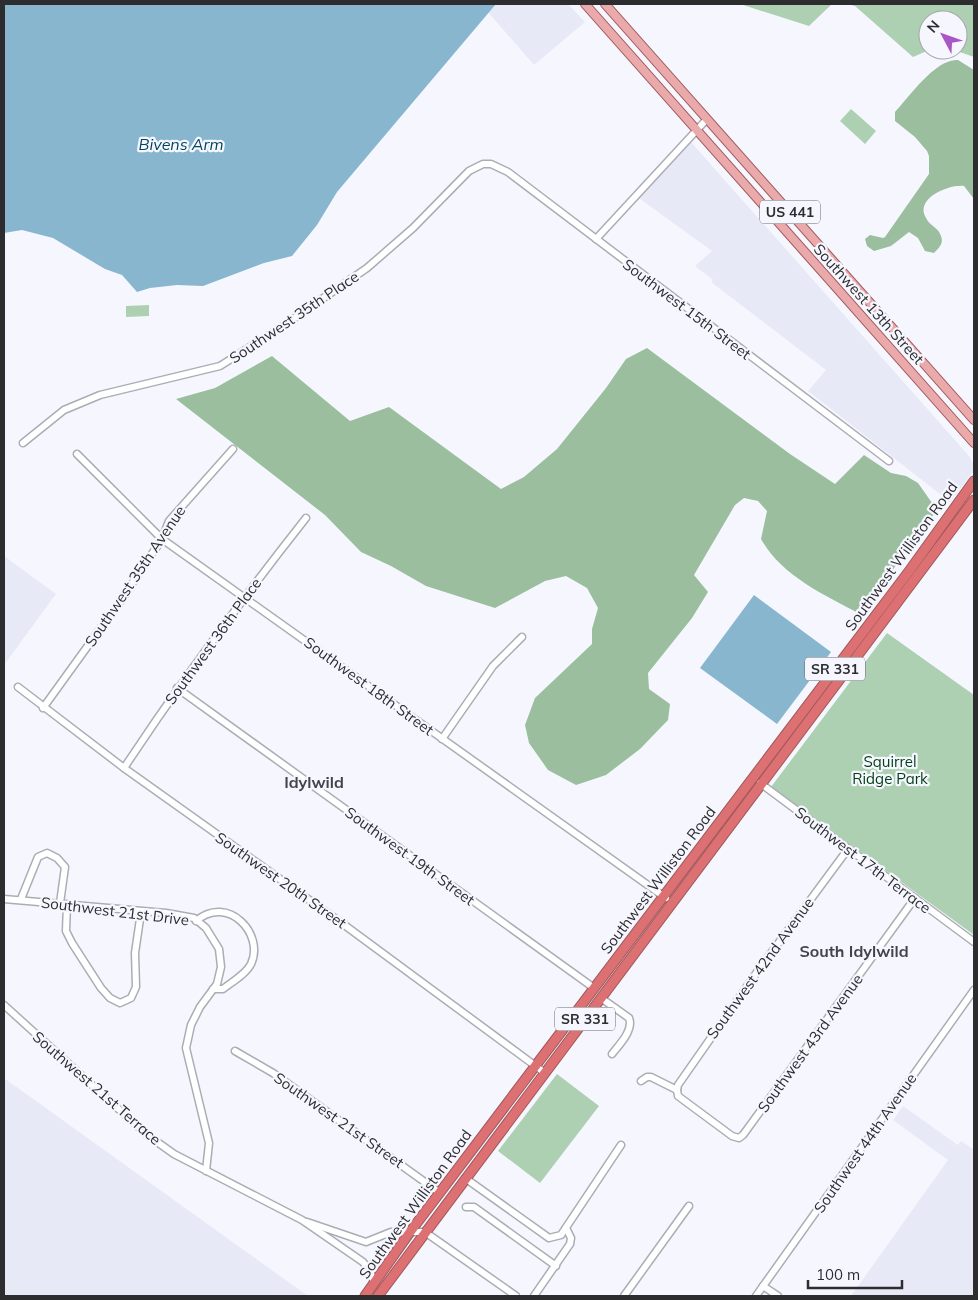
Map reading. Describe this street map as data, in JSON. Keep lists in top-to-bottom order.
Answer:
{
  "streets": {
    "highway": ["Southwest Williston Road", "SR 331"],
    "main road": ["US 441", "Southwest 13th Street"],
    "street": [
      "Southwest 15th Street",
      "Southwest 35th Place",
      "Southwest 35th Avenue",
      "Southwest 36th Place",
      "Southwest 18th Street",
      "Southwest 19th Street",
      "Southwest 17th Terrace",
      "Southwest 20th Street",
      "Southwest 21st Drive",
      "Southwest 42nd Avenue",
      "Southwest 43rd Avenue",
      "Southwest 21st Terrace",
      "Southwest 21st Street",
      "Southwest 44th Avenue"
    ]
  },
  "crossings": [
    ["Southwest 15th Street", "Southwest 35th Place"],
    ["Southwest Williston Road", "Southwest 18th Street"],
    ["Southwest Williston Road", "Southwest 19th Street"],
    ["Southwest Williston Road", "Southwest 17th Terrace"],
    ["Southwest Williston Road", "Southwest 20th Street"],
    ["Southwest Williston Road", "Southwest 21st Terrace"],
    ["Southwest Williston Road", "Southwest 21st Street"],
    ["Southwest 35th Avenue", "Southwest 18th Street"],
    ["Southwest 35th Avenue", "Southwest 20th Street"],
    ["Southwest 36th Place", "Southwest 18th Street"],
    ["Southwest 36th Place", "Southwest 19th Street"],
    ["Southwest 36th Place", "Southwest 20th Street"],
    ["Southwest 17th Terrace", "Southwest 42nd Avenue"],
    ["Southwest 17th Terrace", "Southwest 43rd Avenue"],
    ["Southwest 21st Drive", "Southwest 21st Terrace"],
    ["Southwest 42nd Avenue", "Southwest 43rd Avenue"]
  ],
  "districts": ["Idylwild", "South Idylwild"],
  "water": ["Bivens Arm"],
  "parks": ["Squirrel Ridge Park"],
  "scale_bar": "100 m",
  "north": "top left"
}
